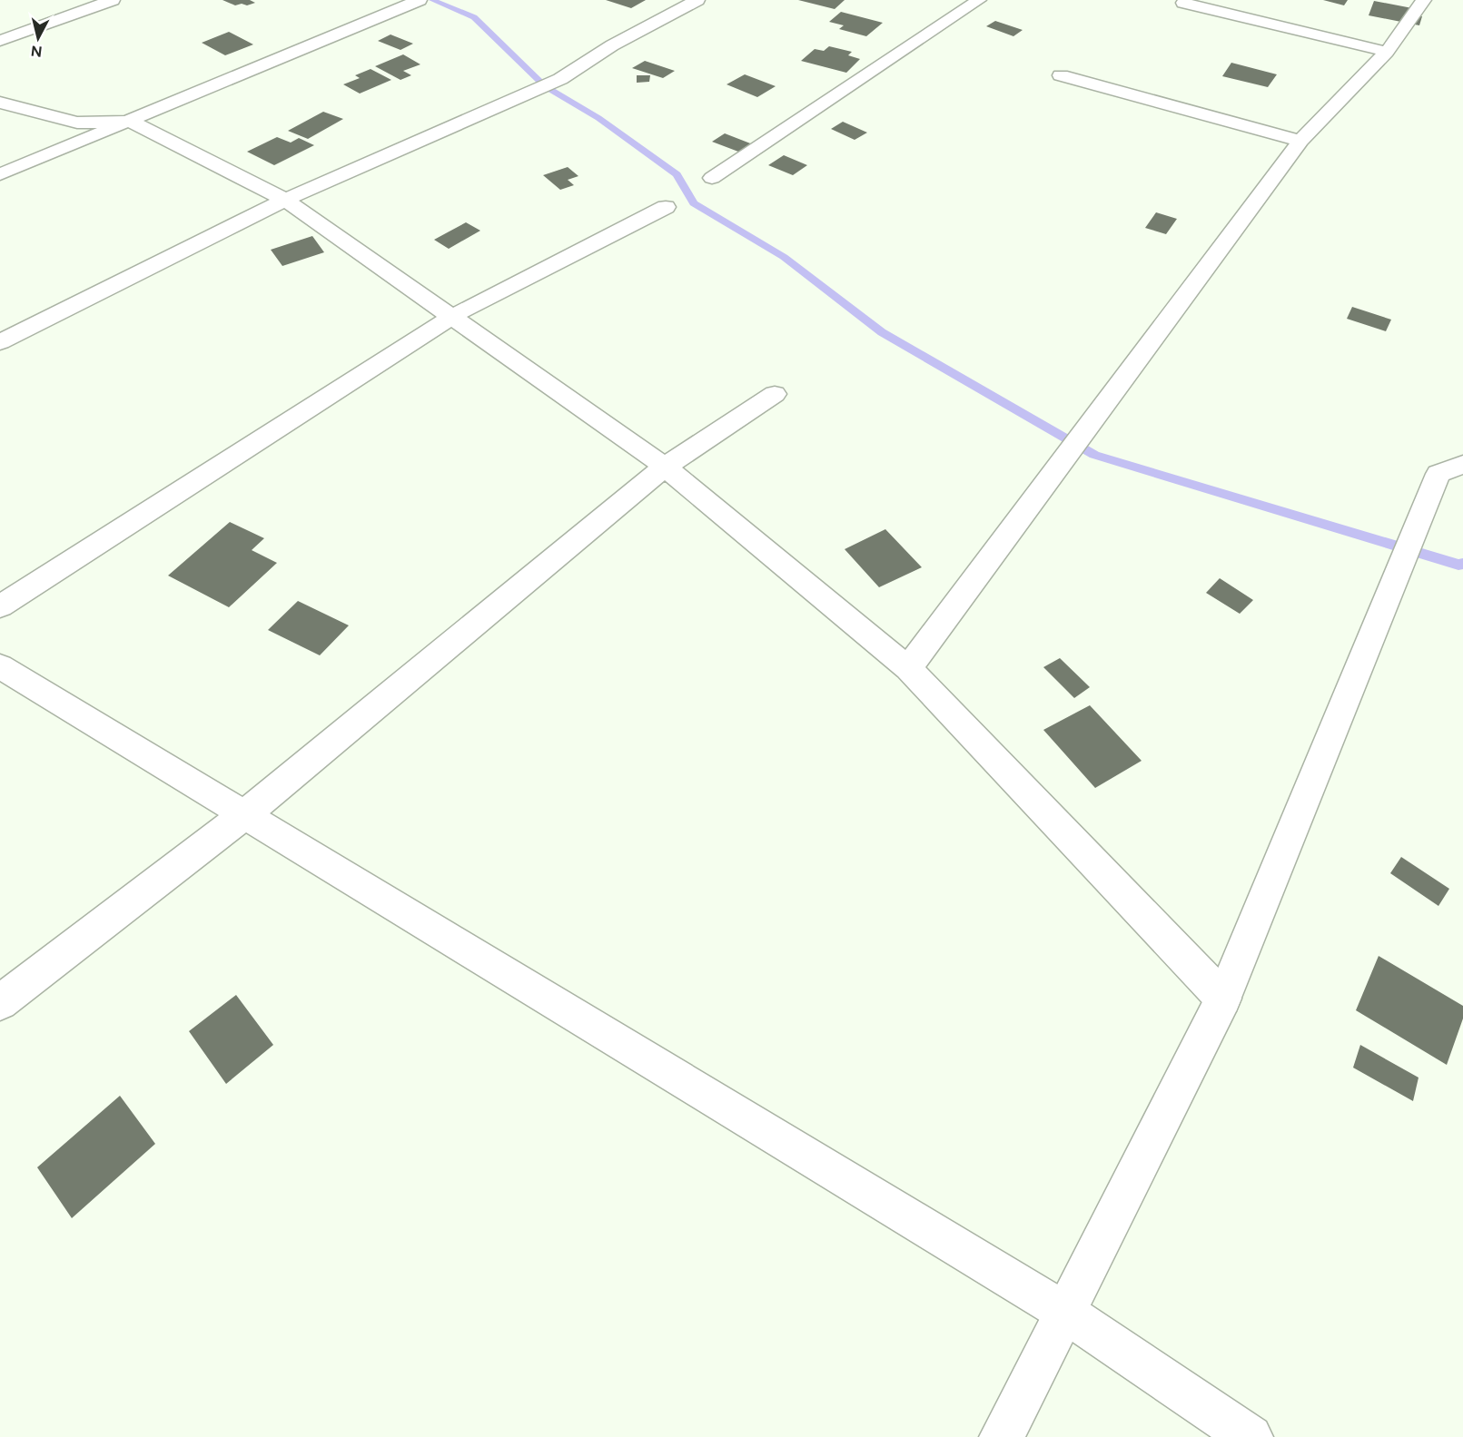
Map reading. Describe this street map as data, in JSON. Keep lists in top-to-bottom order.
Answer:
{
  "north": "bottom"
}
